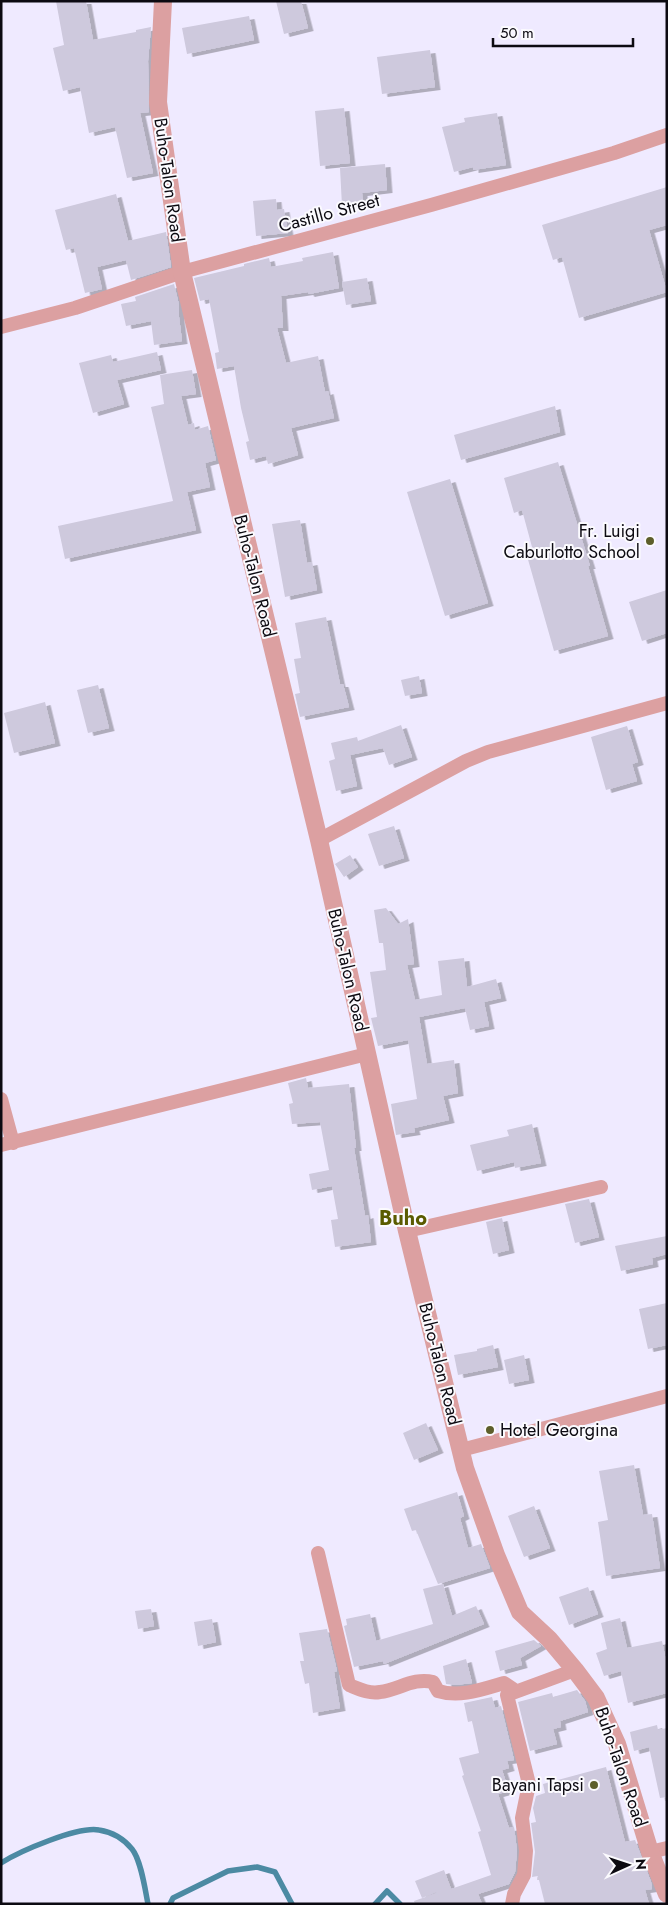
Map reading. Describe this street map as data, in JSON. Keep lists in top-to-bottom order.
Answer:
{
  "streets": {
    "street": ["Buho-Talon Road", "Castillo Street"]
  },
  "crossings": [
    ["Buho-Talon Road", "Castillo Street"]
  ],
  "districts": ["Buho"],
  "places": ["Fr. Luigi Caburlotto School", "Hotel Georgina", "Bayani Tapsi"],
  "scale_bar": "50 m",
  "north": "right"
}
